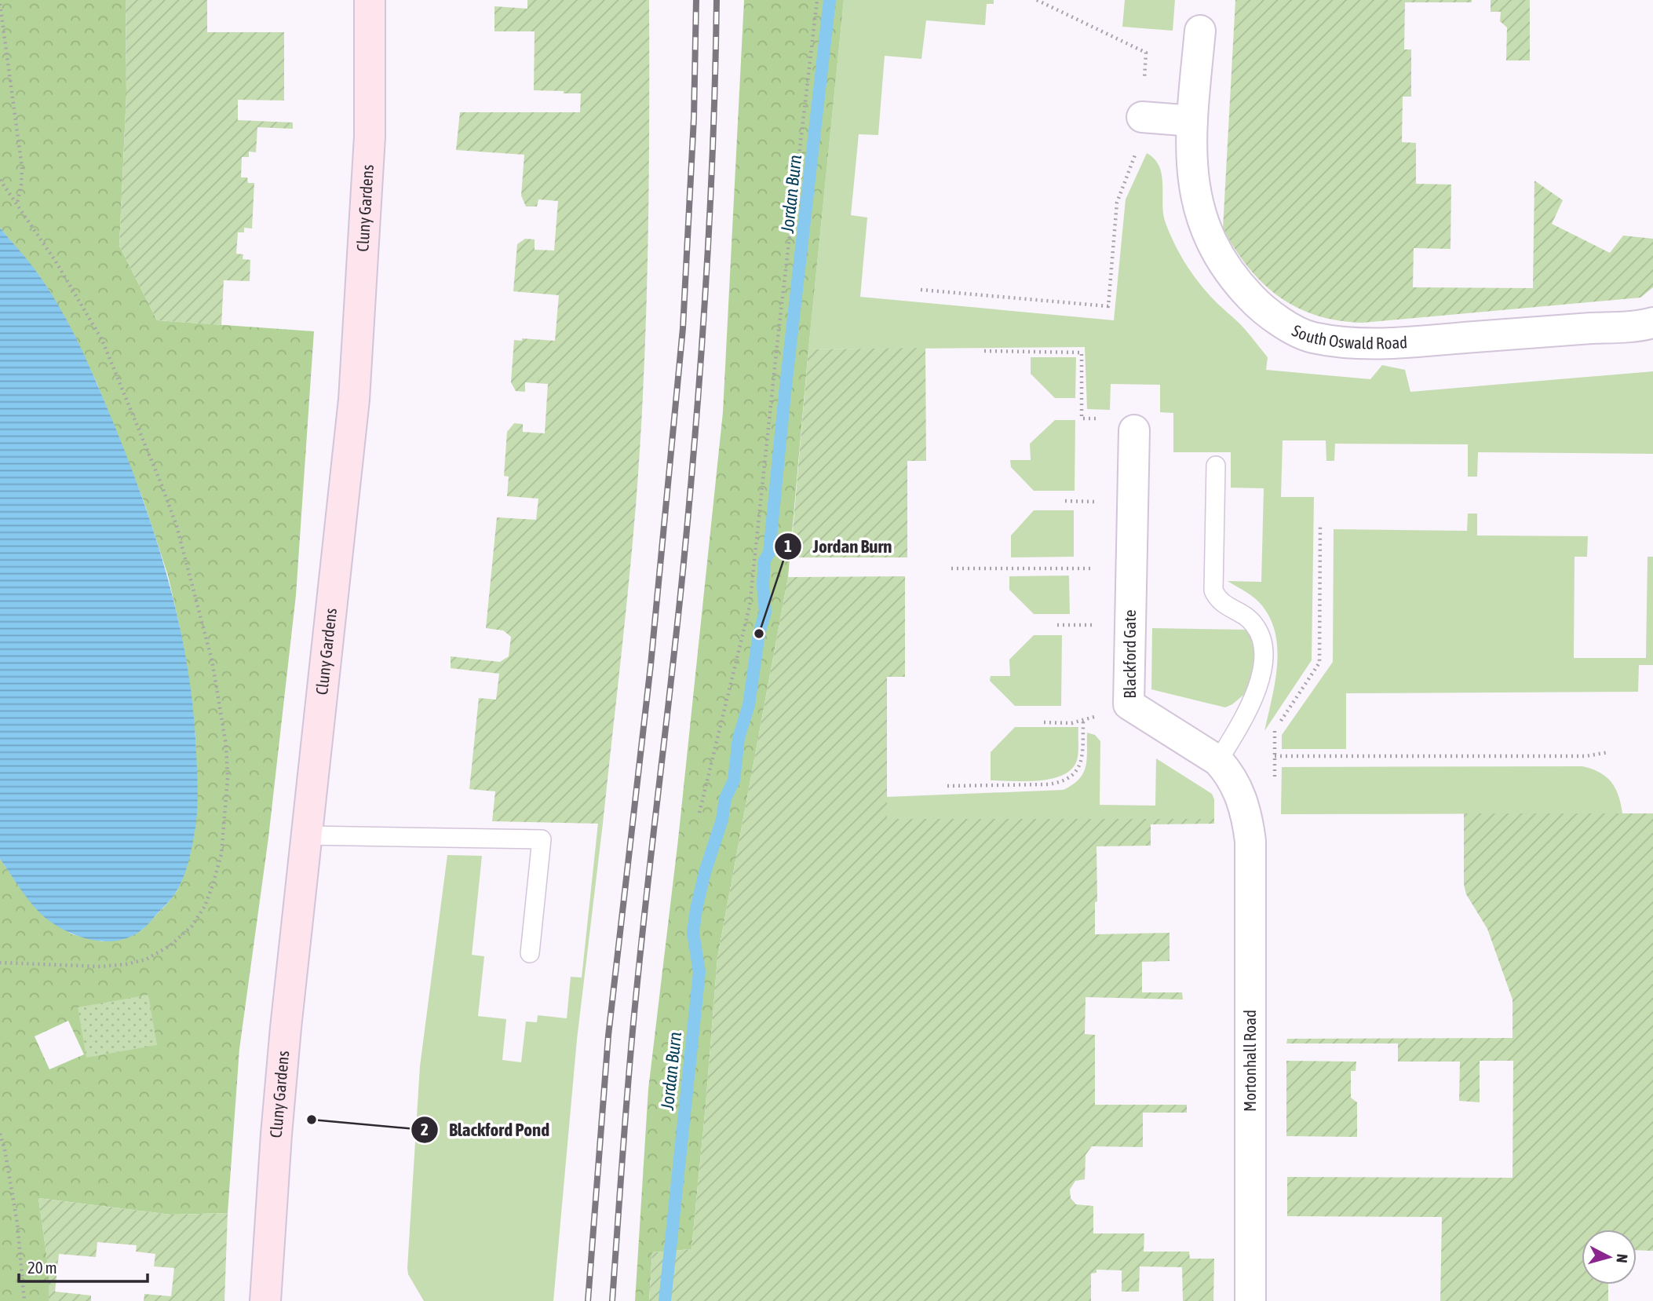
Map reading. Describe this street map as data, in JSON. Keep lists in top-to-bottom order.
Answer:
{
  "streets": {
    "street": [
      "Cluny Gardens",
      "South Oswald Road",
      "Blackford Gate",
      "Mortonhall Road"
    ]
  },
  "crossings": [
    ["Blackford Gate", "Mortonhall Road"]
  ],
  "water": ["Jordan Burn"],
  "places": ["Jordan Burn", "Blackford Pond"],
  "scale_bar": "20 m",
  "north": "right"
}
